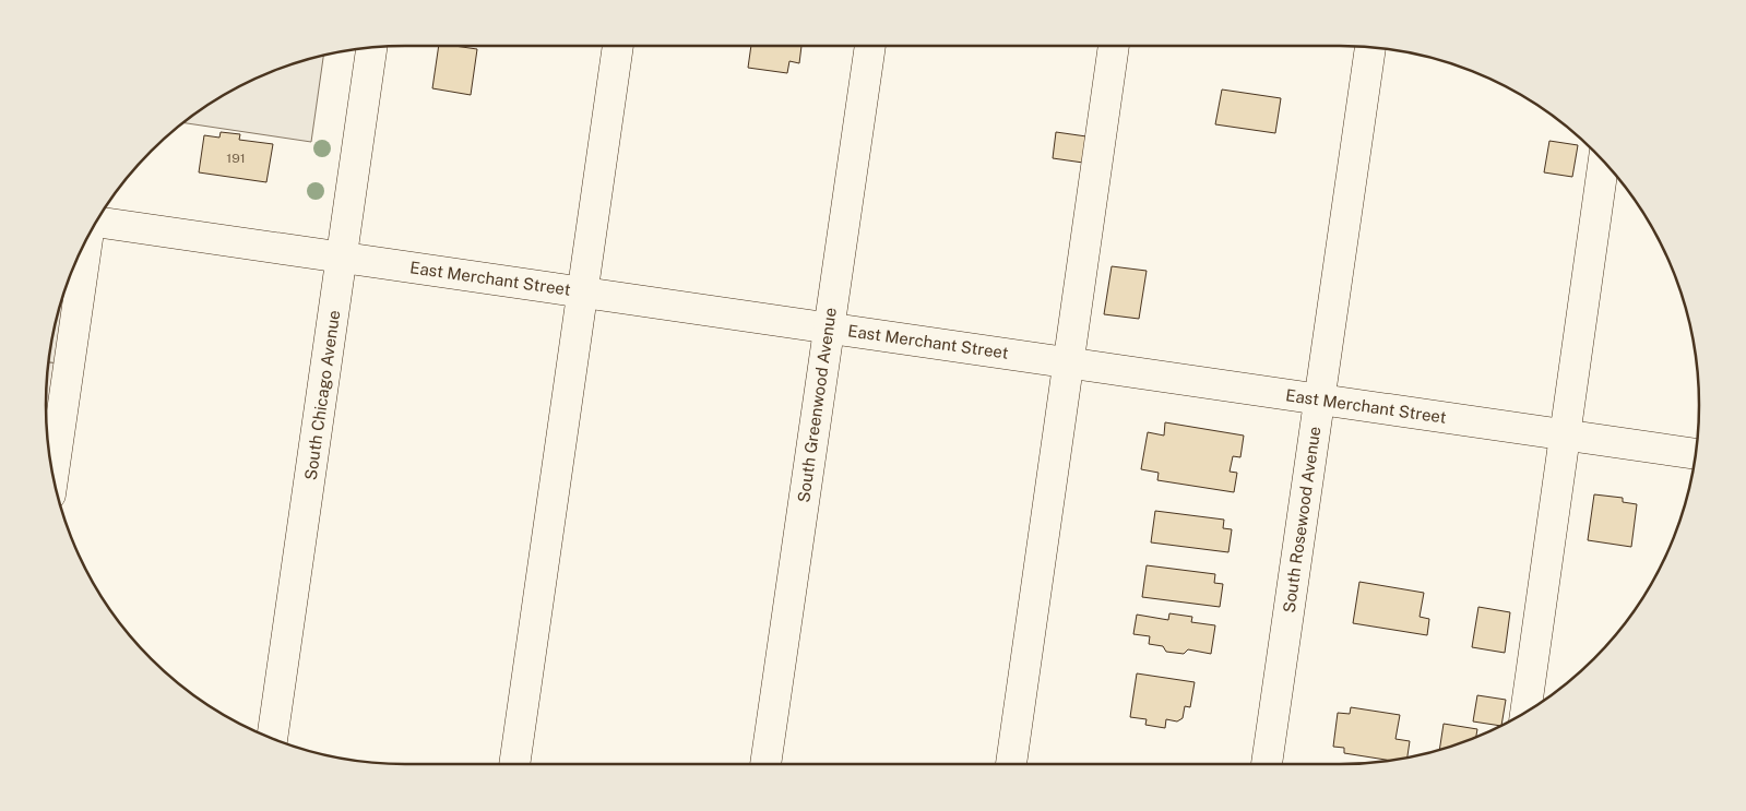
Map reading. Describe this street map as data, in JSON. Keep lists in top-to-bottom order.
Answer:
{
  "streets": {
    "street": [
      "East Merchant Street",
      "South Chicago Avenue",
      "South Greenwood Avenue",
      "South Rosewood Avenue"
    ]
  },
  "crossings": [
    ["East Merchant Street", "South Chicago Avenue"],
    ["East Merchant Street", "South Greenwood Avenue"],
    ["East Merchant Street", "South Rosewood Avenue"]
  ],
  "house_numbers": ["191"]
}
